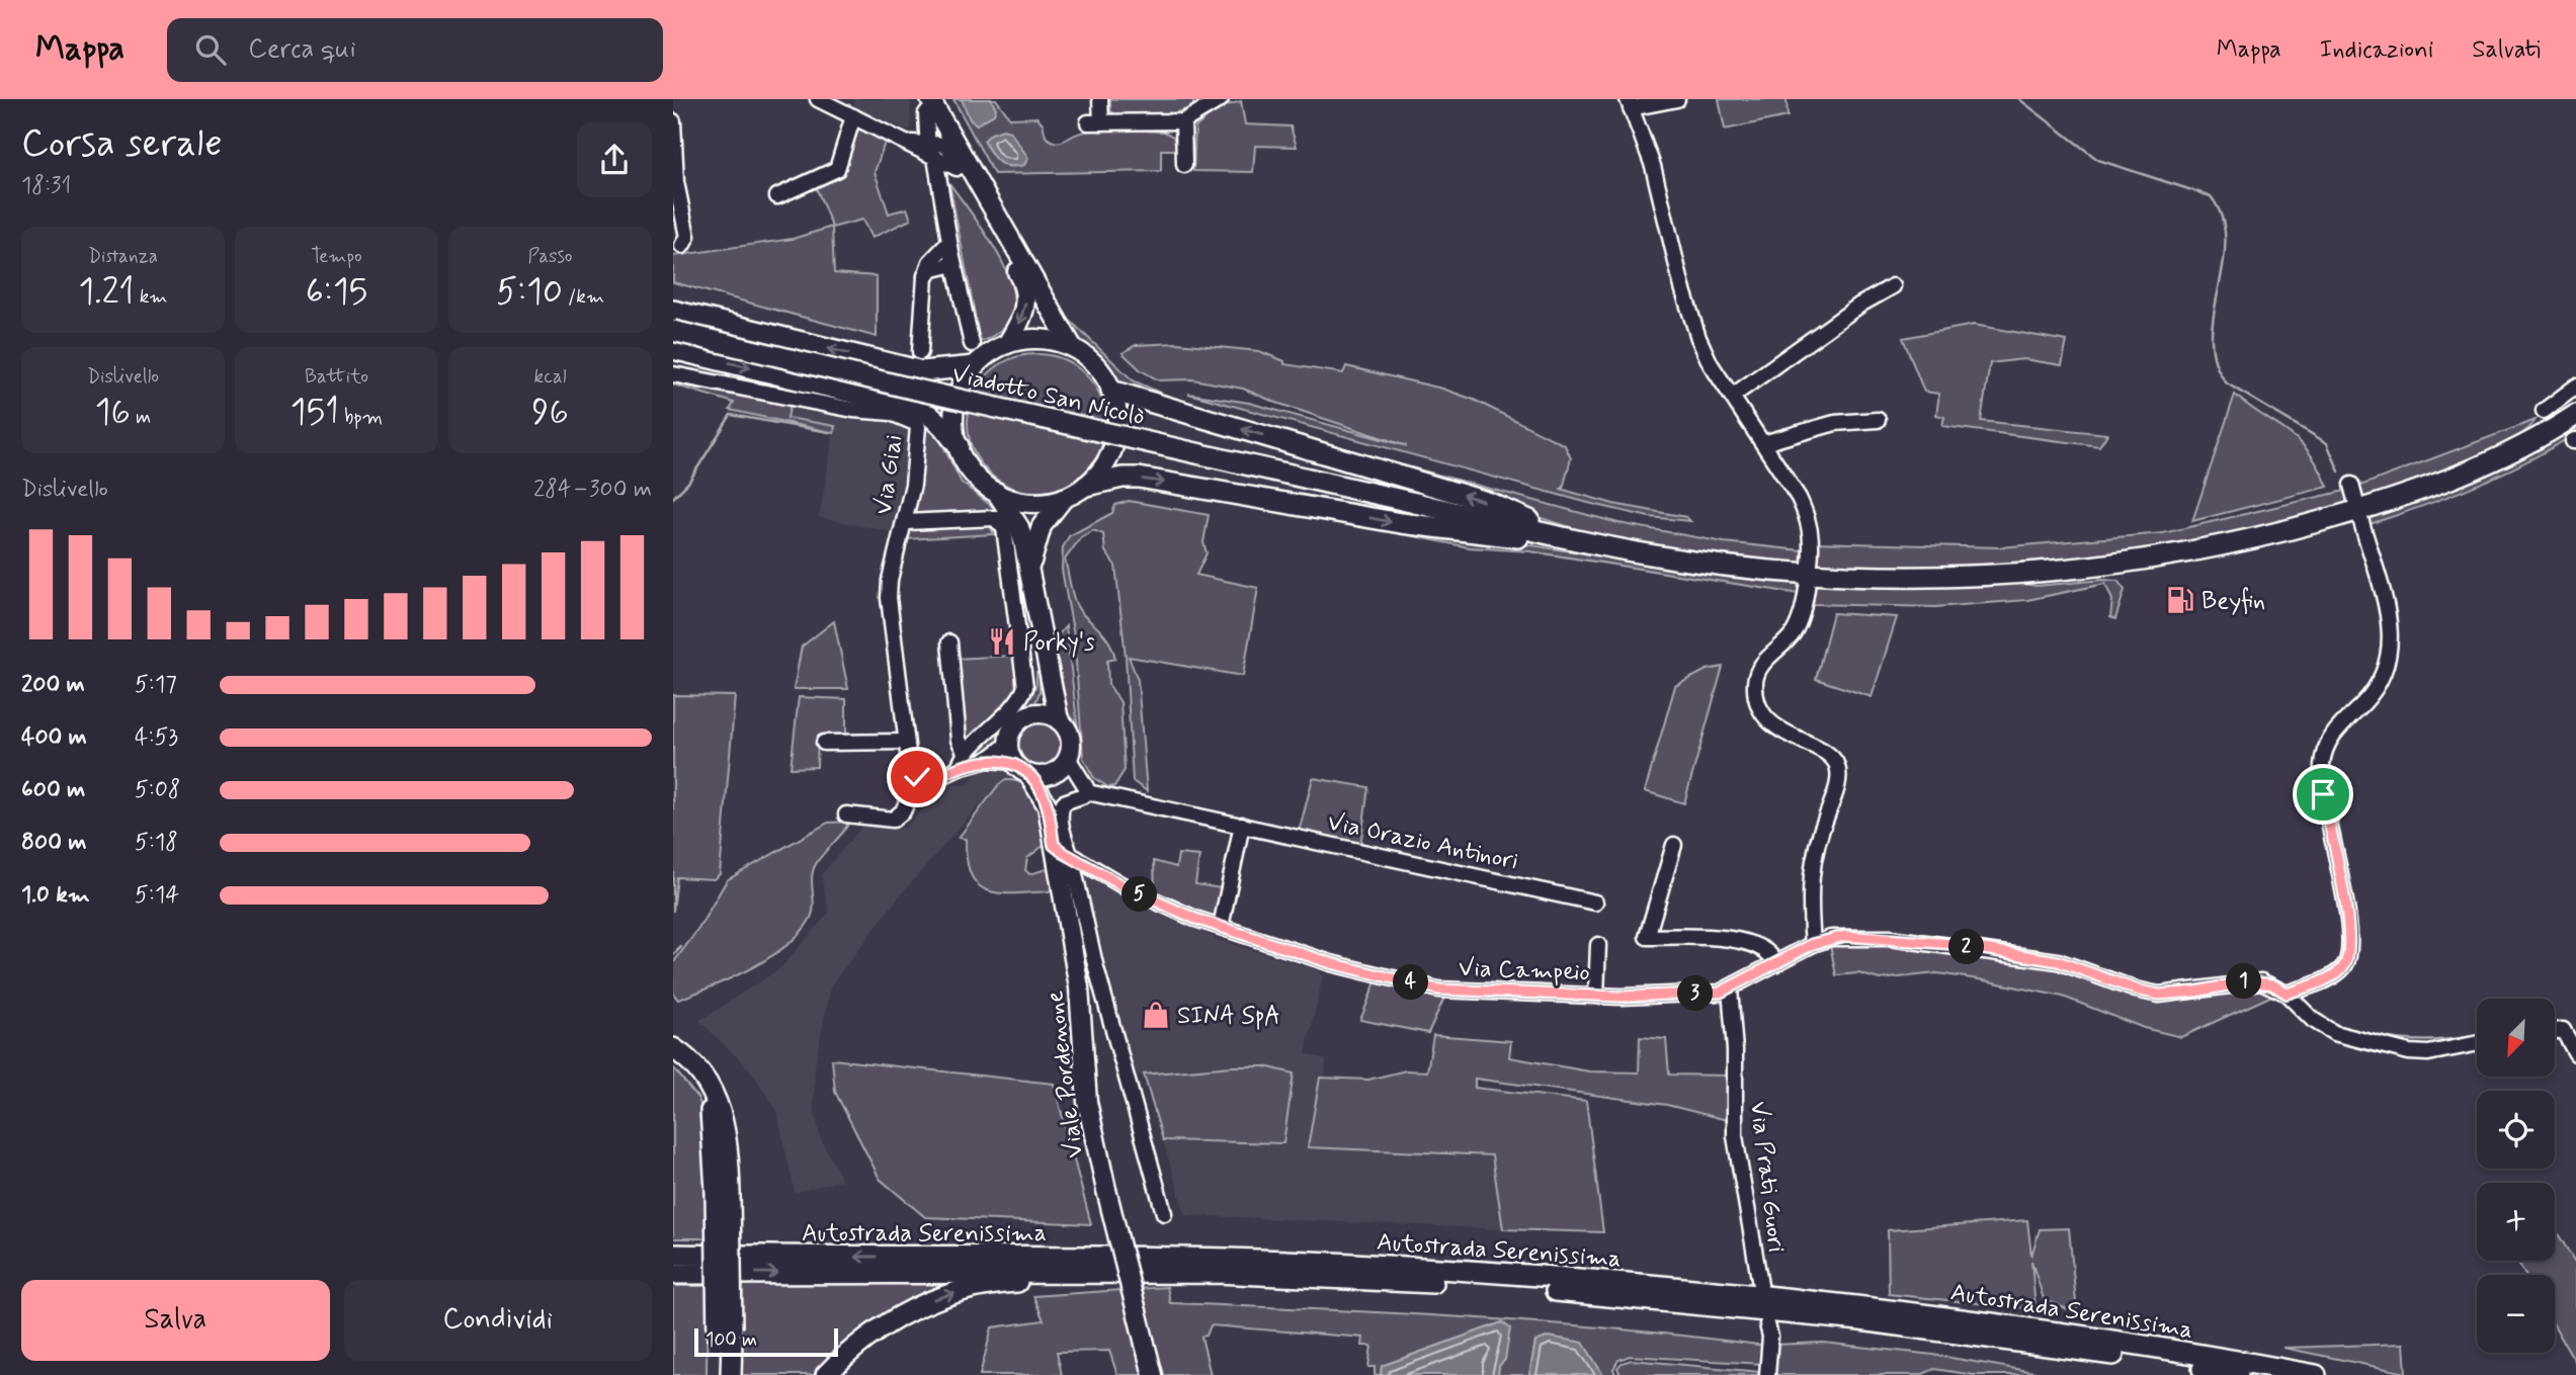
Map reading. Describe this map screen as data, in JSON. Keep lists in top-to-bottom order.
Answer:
{
  "streets": {
    "highway": ["Viadotto San Nicolò", "Autostrada Serenissima"],
    "main road": ["Viale Pordenone"],
    "street": [
      "Via Giai",
      "Via Orazio Antinori",
      "Via Campeio",
      "Via Prati Guori"
    ]
  },
  "crossings": [
    ["Via Campeio", "Viale Pordenone"],
    ["Via Campeio", "Via Prati Guori"]
  ],
  "places": {
    "fuel station": ["Beyfin"],
    "restaurant": ["Porky's"],
    "shop": ["SINA SpA"]
  },
  "scale_bar": "100 m",
  "north": "bottom left",
  "page": {
    "header": "Mappa",
    "search": "Cerca qui",
    "nav": ["Mappa", "Indicazioni", "Salvati"],
    "heading": ["Corsa serale", "18:31"],
    "stats": [
      ["Distanza", "1.21 km"],
      ["Tempo", "6:15"],
      ["Passo", "5:10 /km"],
      ["Dislivello", "16 m"],
      ["Battito", "151 bpm"],
      ["kcal", "96"]
    ],
    "chart": ["Dislivello", "284–300 m"],
    "list": [
      {
        "name": "200 m",
        "note": "5:17"
      },
      {
        "name": "400 m",
        "note": "4:53"
      },
      {
        "name": "600 m",
        "note": "5:08"
      },
      {
        "name": "800 m",
        "note": "5:18"
      },
      {
        "name": "1.0 km",
        "note": "5:14"
      }
    ],
    "pins": [
      "5",
      "2",
      "1",
      "4",
      "3"
    ],
    "map_buttons": ["+", "−"],
    "buttons": ["Salva", "Condividi"],
    "scale": "100 m"
  }
}
